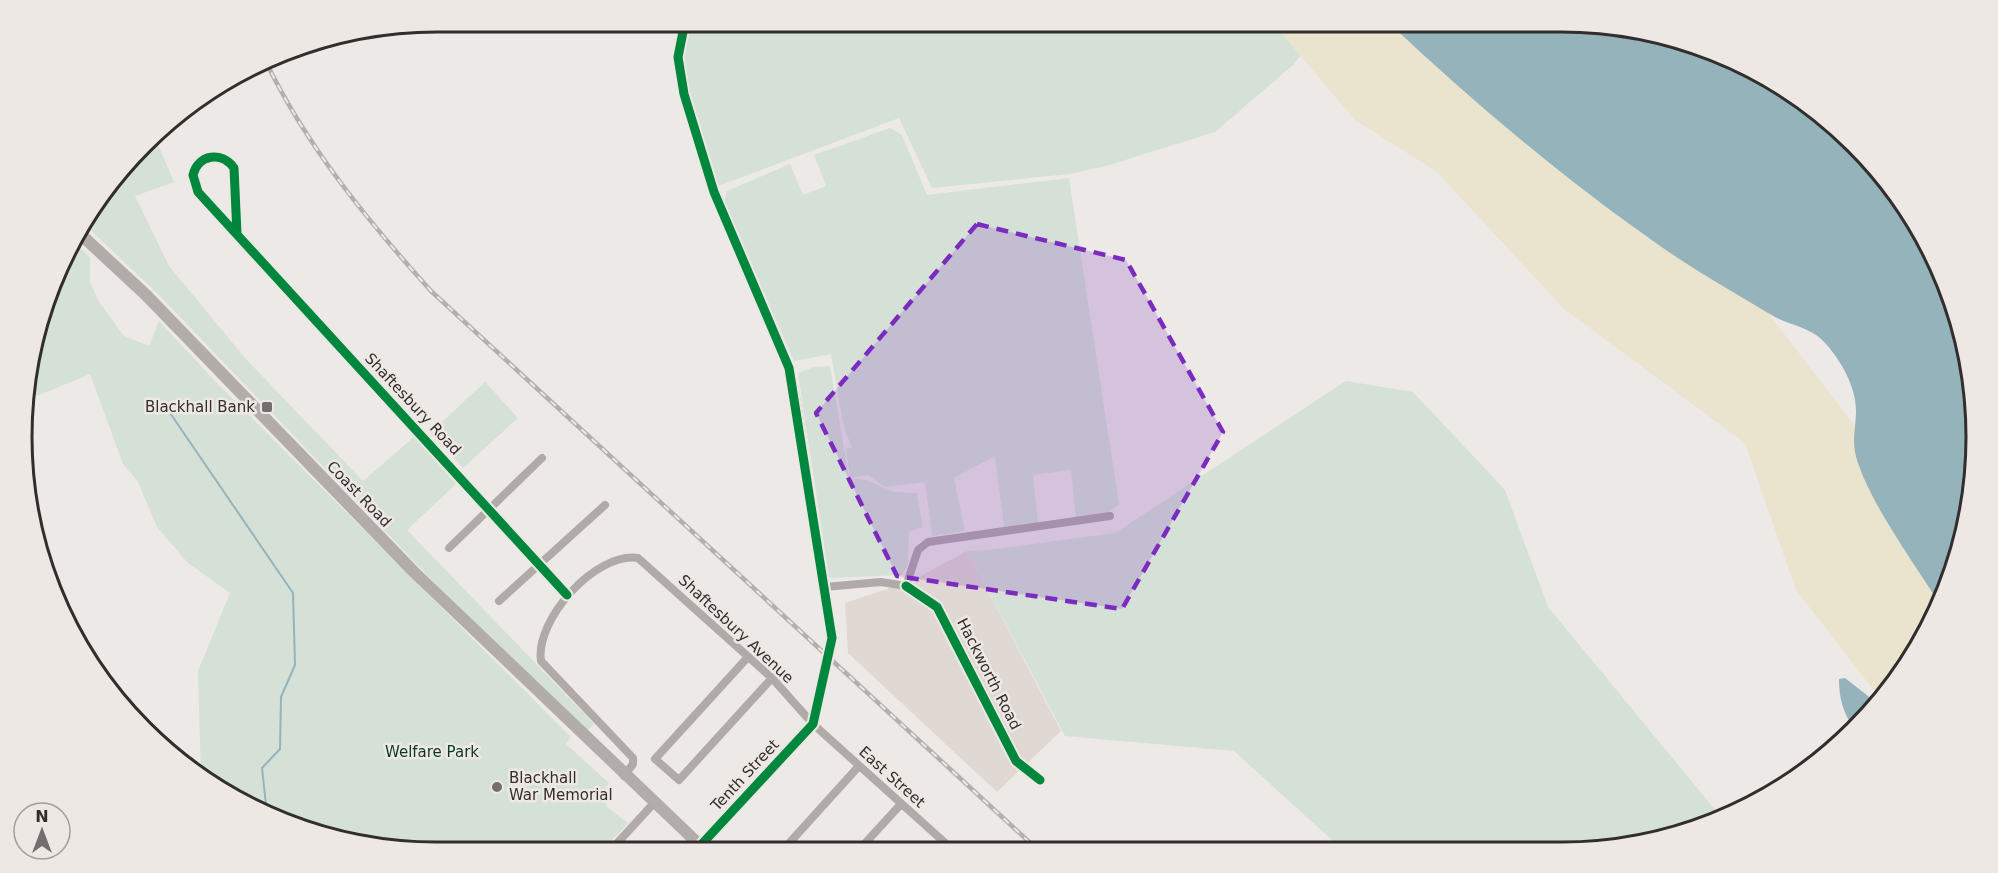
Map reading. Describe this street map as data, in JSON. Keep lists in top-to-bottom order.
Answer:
{
  "streets": {
    "main road": ["Coast Road"],
    "street": [
      "Shaftesbury Road",
      "Shaftesbury Avenue",
      "Hackworth Road",
      "Tenth Street",
      "East Street"
    ]
  },
  "crossings": [
    ["Shaftesbury Road", "Shaftesbury Avenue"],
    ["Shaftesbury Avenue", "Tenth Street"],
    ["Shaftesbury Avenue", "East Street"],
    ["Tenth Street", "East Street"]
  ],
  "parks": ["Welfare Park"],
  "places": {
    "transit": ["Blackhall Bank"],
    "other": ["Blackhall War Memorial"]
  },
  "north": "top"
}
